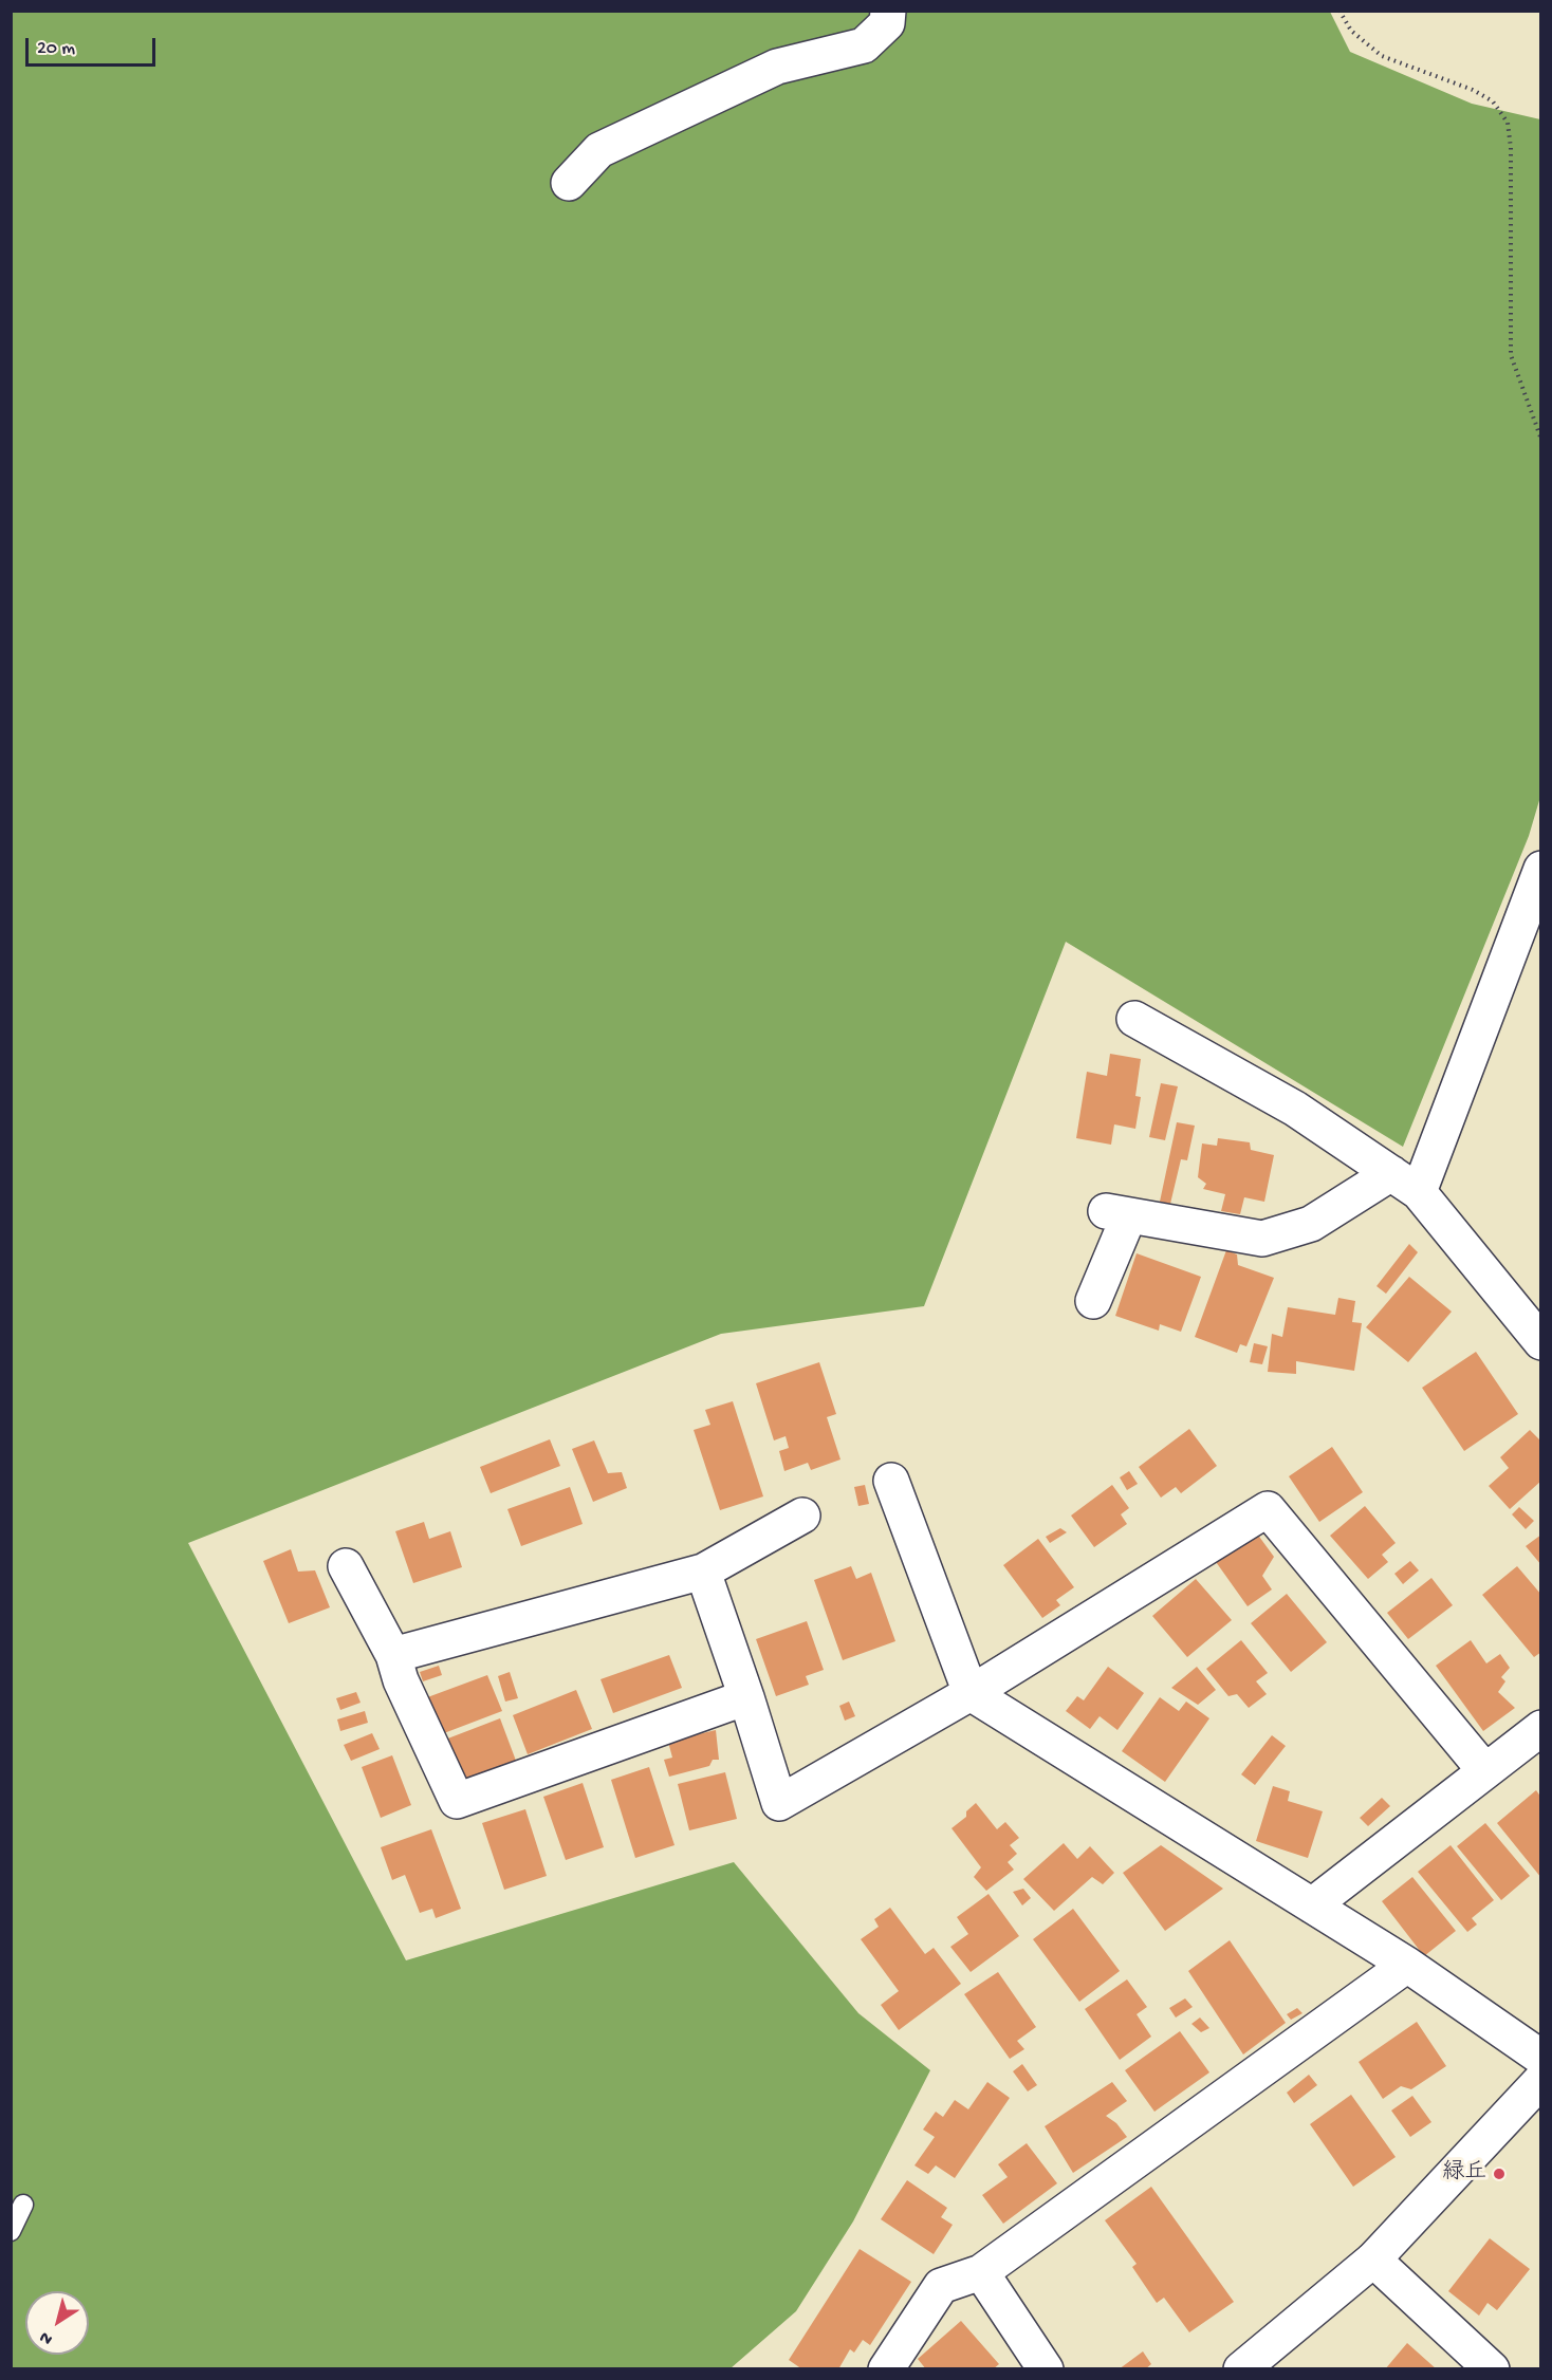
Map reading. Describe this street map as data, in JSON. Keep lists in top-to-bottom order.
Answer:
{
  "places": ["緑丘"],
  "scale_bar": "20 m",
  "north": "bottom left"
}
